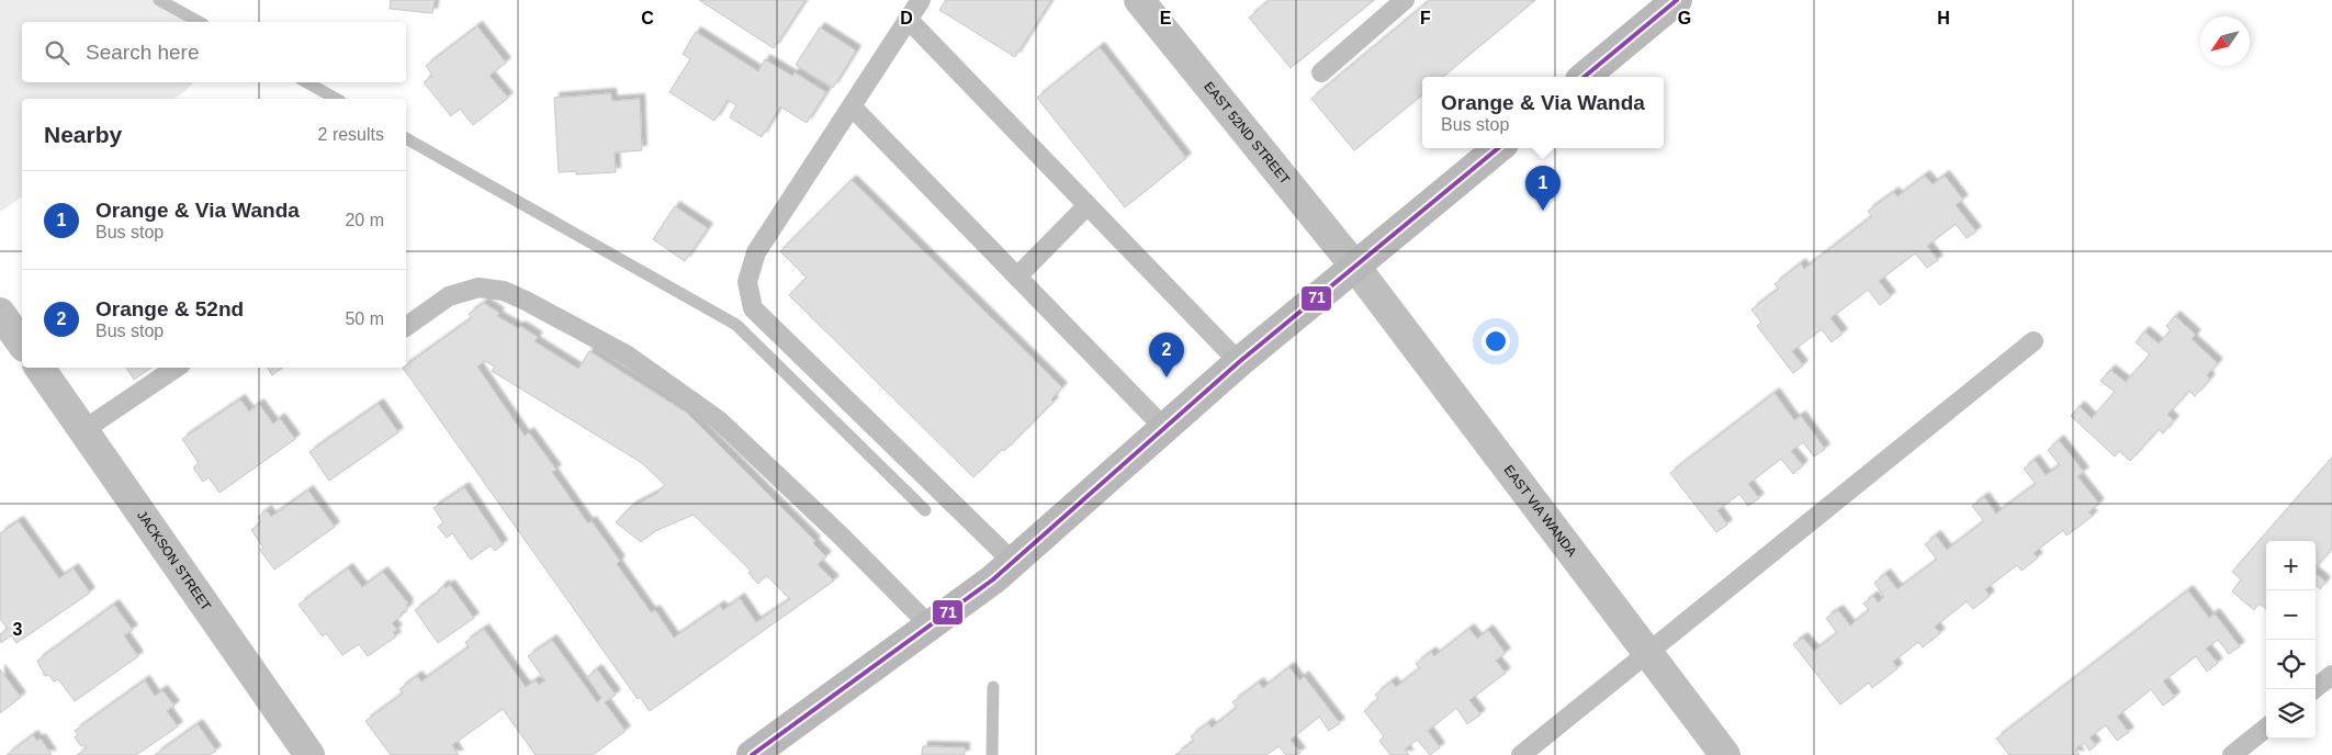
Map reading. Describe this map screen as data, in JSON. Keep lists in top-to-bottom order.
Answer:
{
  "streets": {
    "street": ["EAST 52ND STREET", "EAST VIA WANDA", "JACKSON STREET"]
  },
  "crossings": [
    ["EAST 52ND STREET", "EAST VIA WANDA"]
  ],
  "lines": ["transit line 71"],
  "north": "bottom left",
  "page": {
    "search": "Search here",
    "popup": ["Orange & Via Wanda", "Bus stop"],
    "heading": ["Nearby", "2 results"],
    "pins": ["1", "2"],
    "list": [
      {
        "mark": "1",
        "name": "Orange & Via Wanda",
        "note": "Bus stop",
        "value": "20 m"
      },
      {
        "mark": "2",
        "name": "Orange & 52nd",
        "note": "Bus stop",
        "value": "50 m"
      }
    ],
    "map_buttons": ["+", "−"]
  },
  "grid": {
    "columns": [
      "C",
      "D",
      "E",
      "F",
      "G",
      "H"
    ],
    "rows": ["3"]
  }
}
